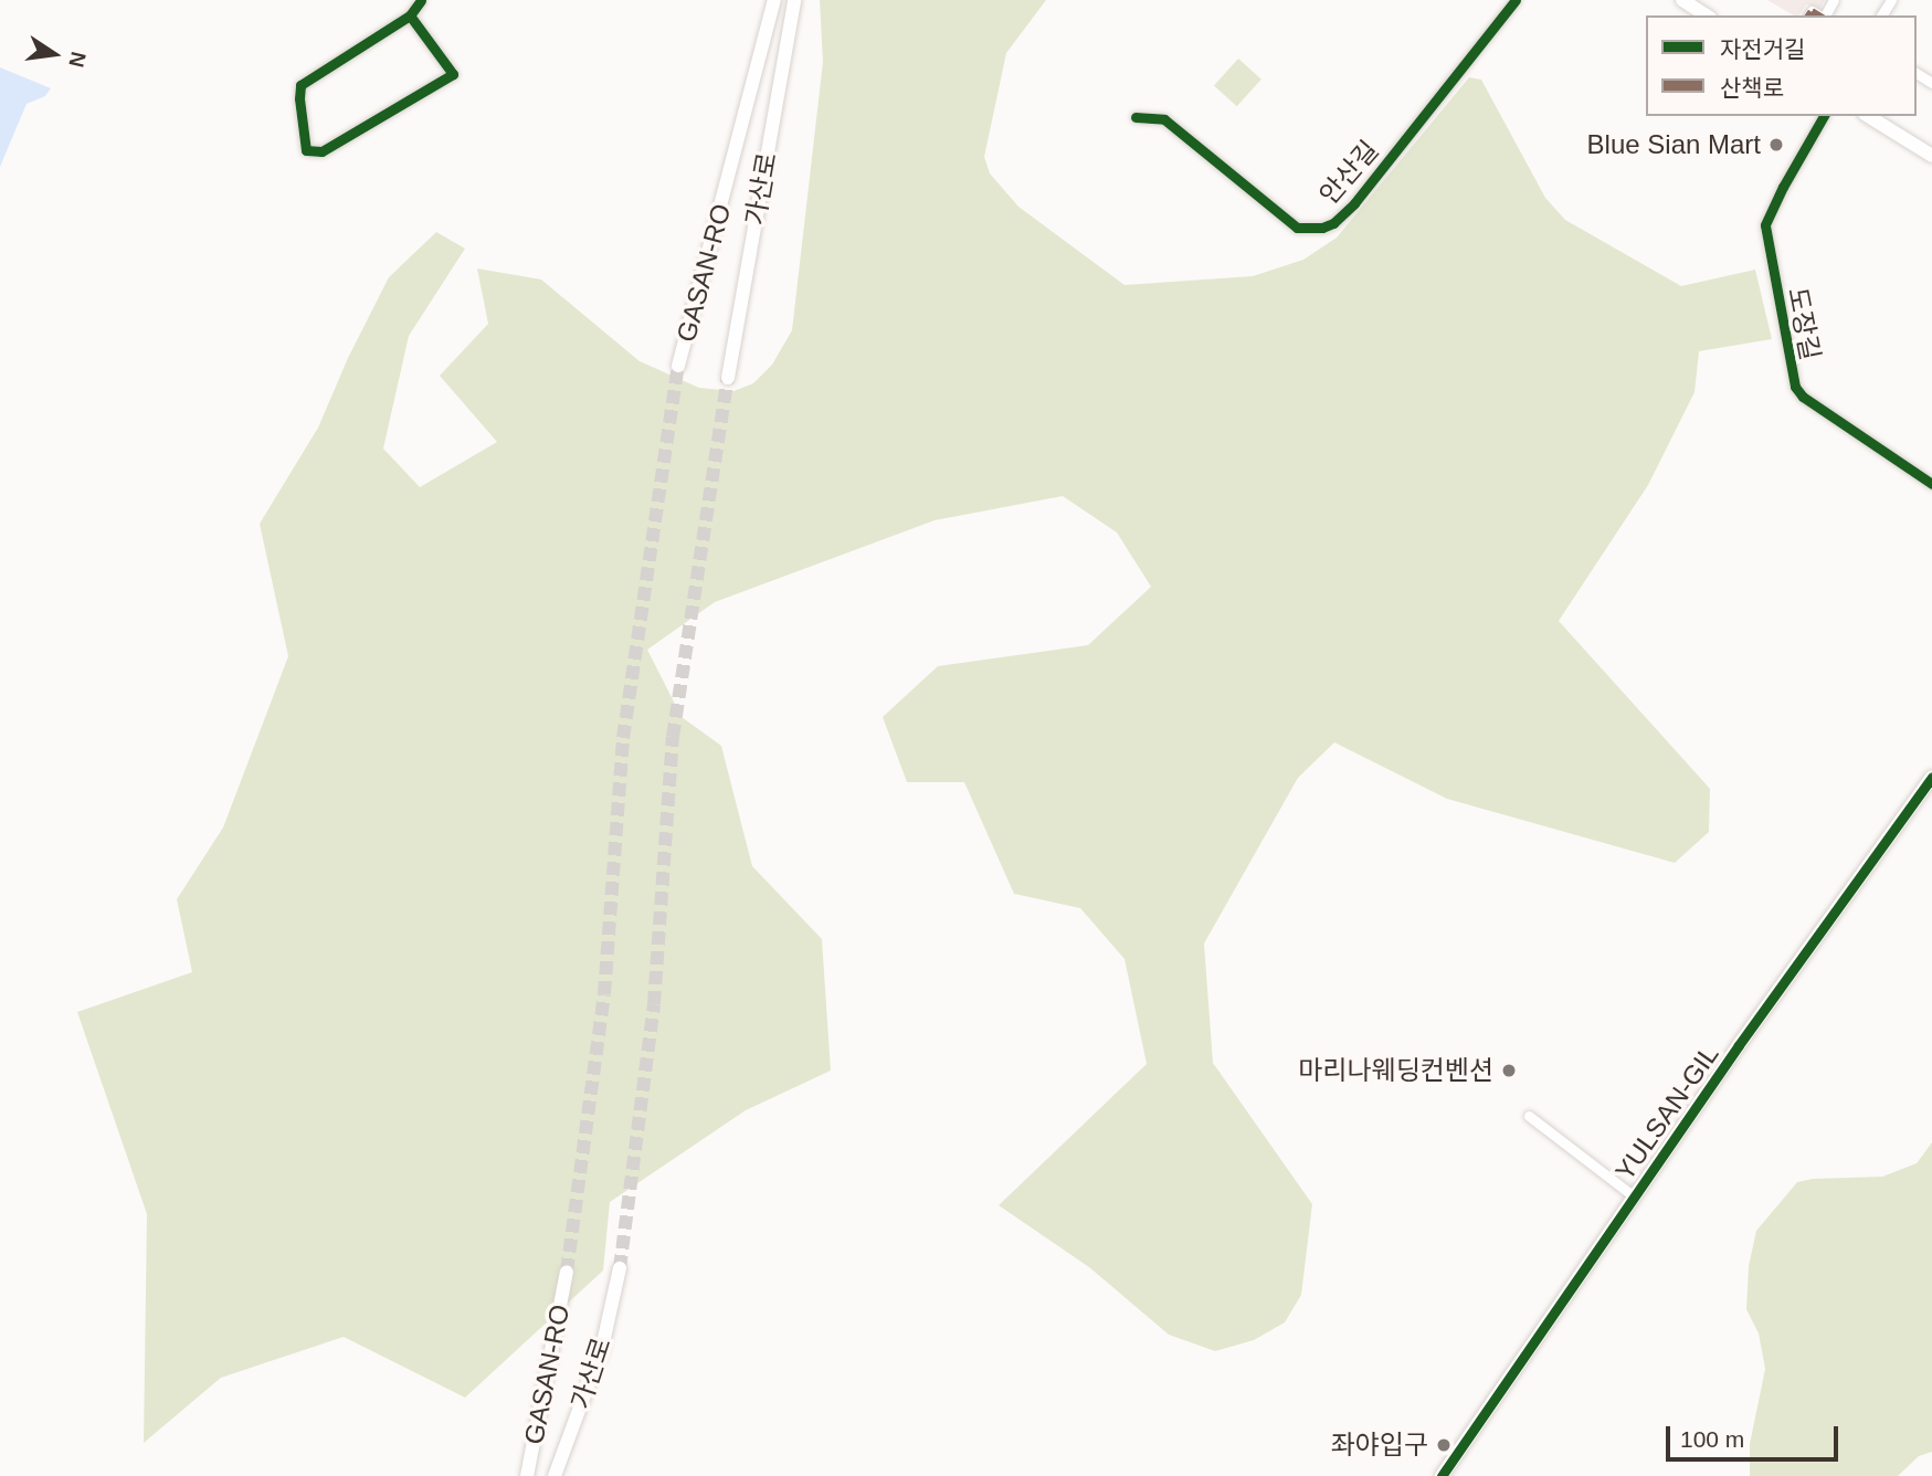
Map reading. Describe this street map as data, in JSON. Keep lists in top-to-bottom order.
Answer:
{
  "streets": {
    "main road": ["가산로", "GASAN-RO", "YULSAN-GIL"],
    "street": ["안산길", "도장길"]
  },
  "places": ["Blue Sian Mart", "마리나웨딩컨벤션", "좌야입구"],
  "legend": ["자전거길", "산책로"],
  "scale_bar": "100 m",
  "north": "right"
}
